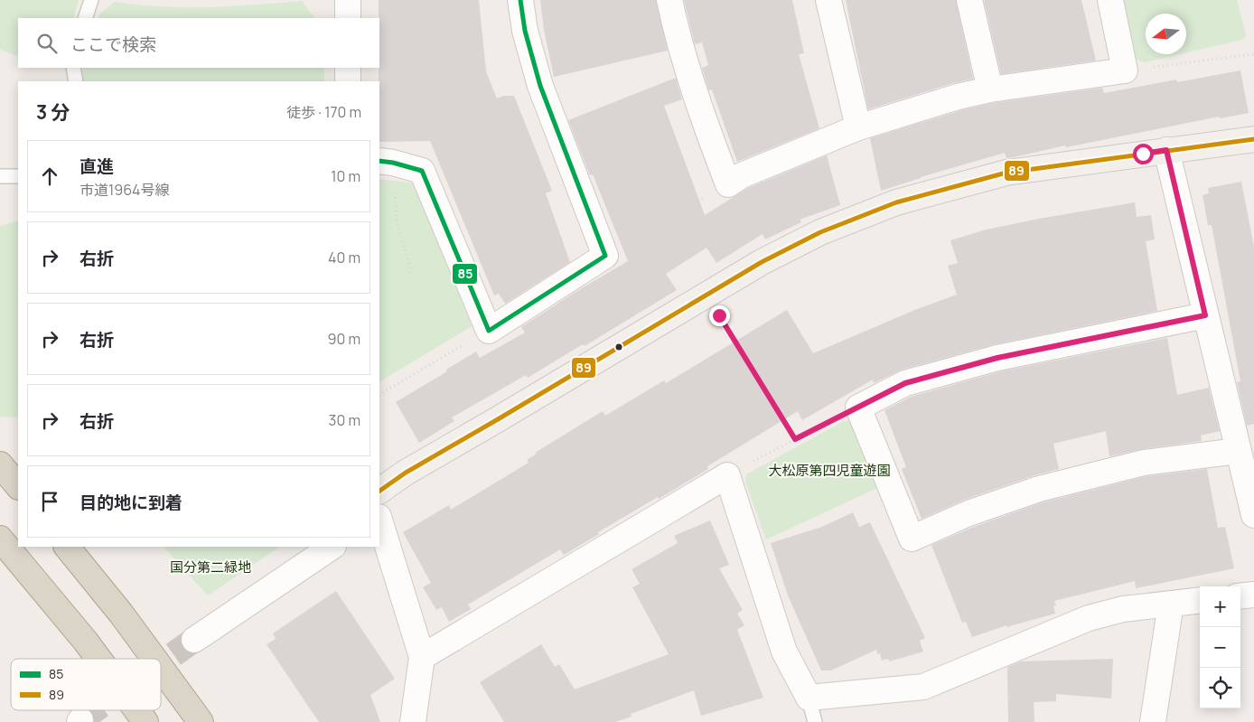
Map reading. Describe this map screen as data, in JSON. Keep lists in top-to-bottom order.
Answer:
{
  "parks": ["大松原第四児童遊園", "国分第二緑地"],
  "lines": ["transit line 85", "transit line 89"],
  "legend": ["85", "89"],
  "north": "left",
  "page": {
    "search": "ここで検索",
    "heading": ["3 分", "徒歩 · 170 m"],
    "list": [
      ["直進", "市道1964号線", "10 m"],
      ["右折", "40 m"],
      ["右折", "90 m"],
      ["右折", "30 m"],
      "目的地に到着"
    ],
    "map_buttons": ["+", "−"]
  }
}
